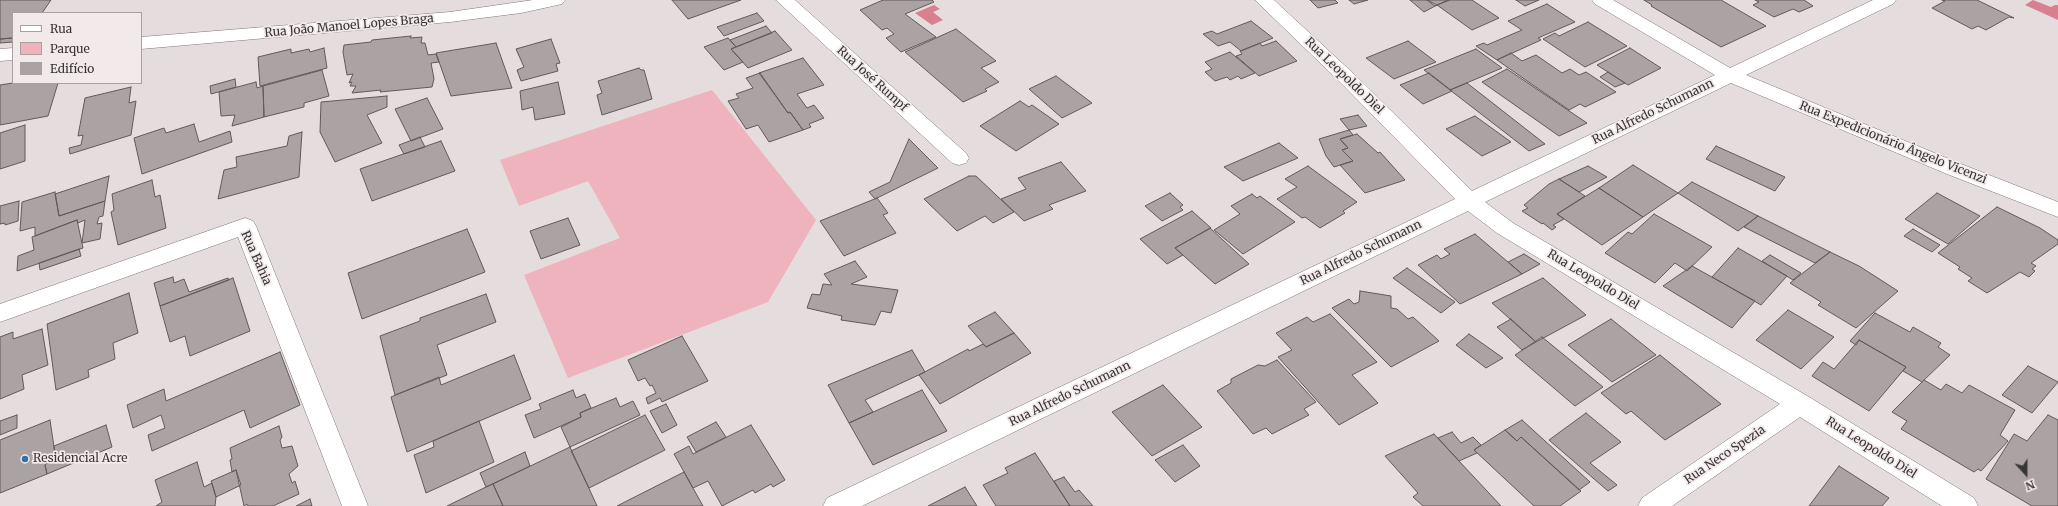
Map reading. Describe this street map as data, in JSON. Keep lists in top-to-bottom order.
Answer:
{
  "streets": {
    "street": [
      "Rua João Manoel Lopes Braga",
      "Rua Leopoldo Diel",
      "Rua José Rumpf",
      "Rua Alfredo Schumann",
      "Rua Expedicionário Ângelo Vicenzi",
      "Rua Bahia",
      "Rua Neco Spezia"
    ]
  },
  "crossings": [
    ["Rua Leopoldo Diel", "Rua Alfredo Schumann"],
    ["Rua Leopoldo Diel", "Rua Neco Spezia"],
    ["Rua Alfredo Schumann", "Rua Expedicionário Ângelo Vicenzi"]
  ],
  "places": ["Residencial Acre"],
  "legend": ["Rua", "Parque", "Edifício"],
  "north": "bottom"
}
